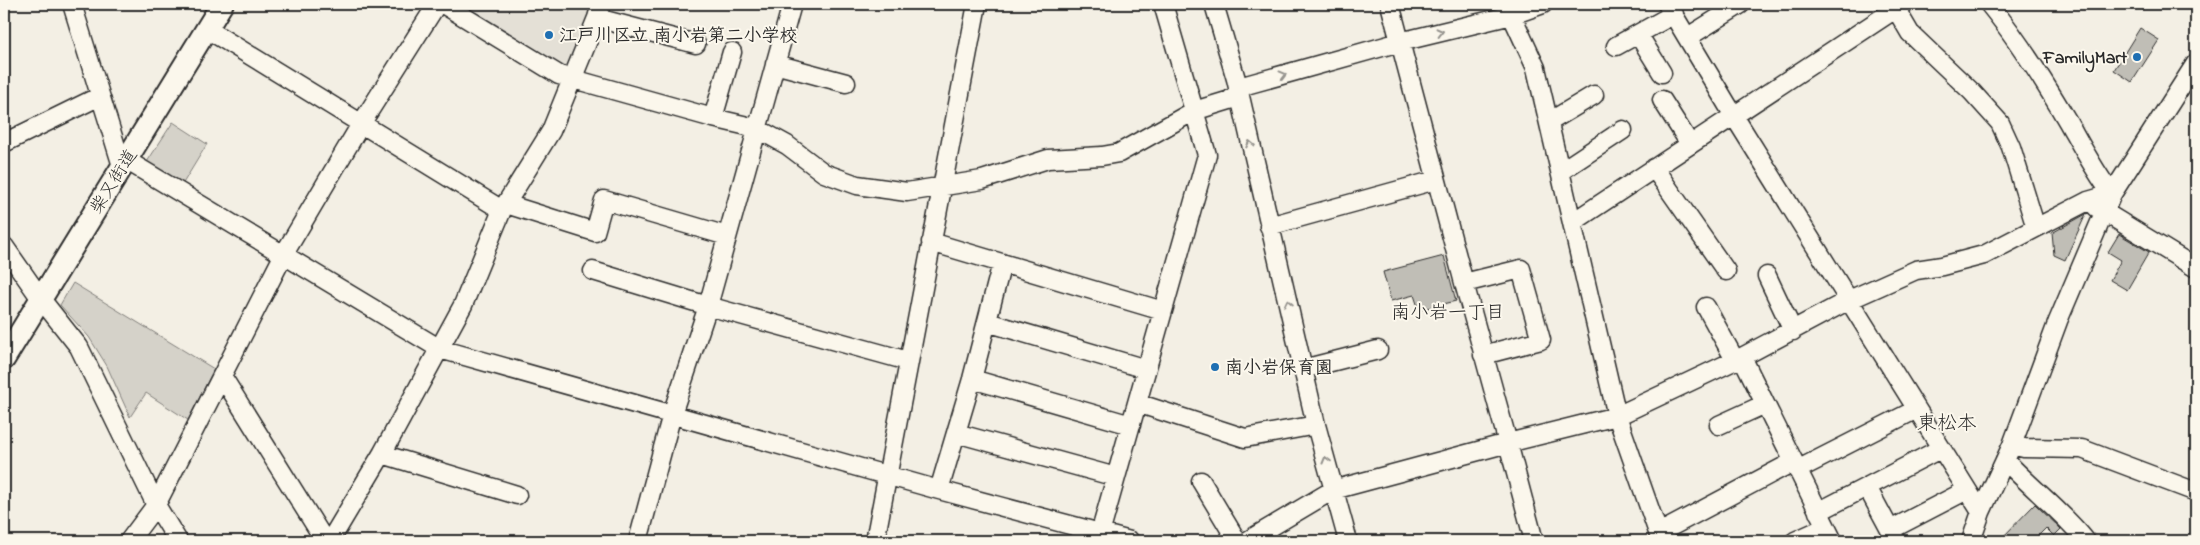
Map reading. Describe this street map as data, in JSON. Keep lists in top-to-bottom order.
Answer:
{
  "streets": {
    "main road": ["柴又街道"]
  },
  "districts": ["南小岩一丁目", "東松本"],
  "places": ["江戸川区立 南小岩第二小学校", "FamilyMart", "南小岩保育園"]
}
